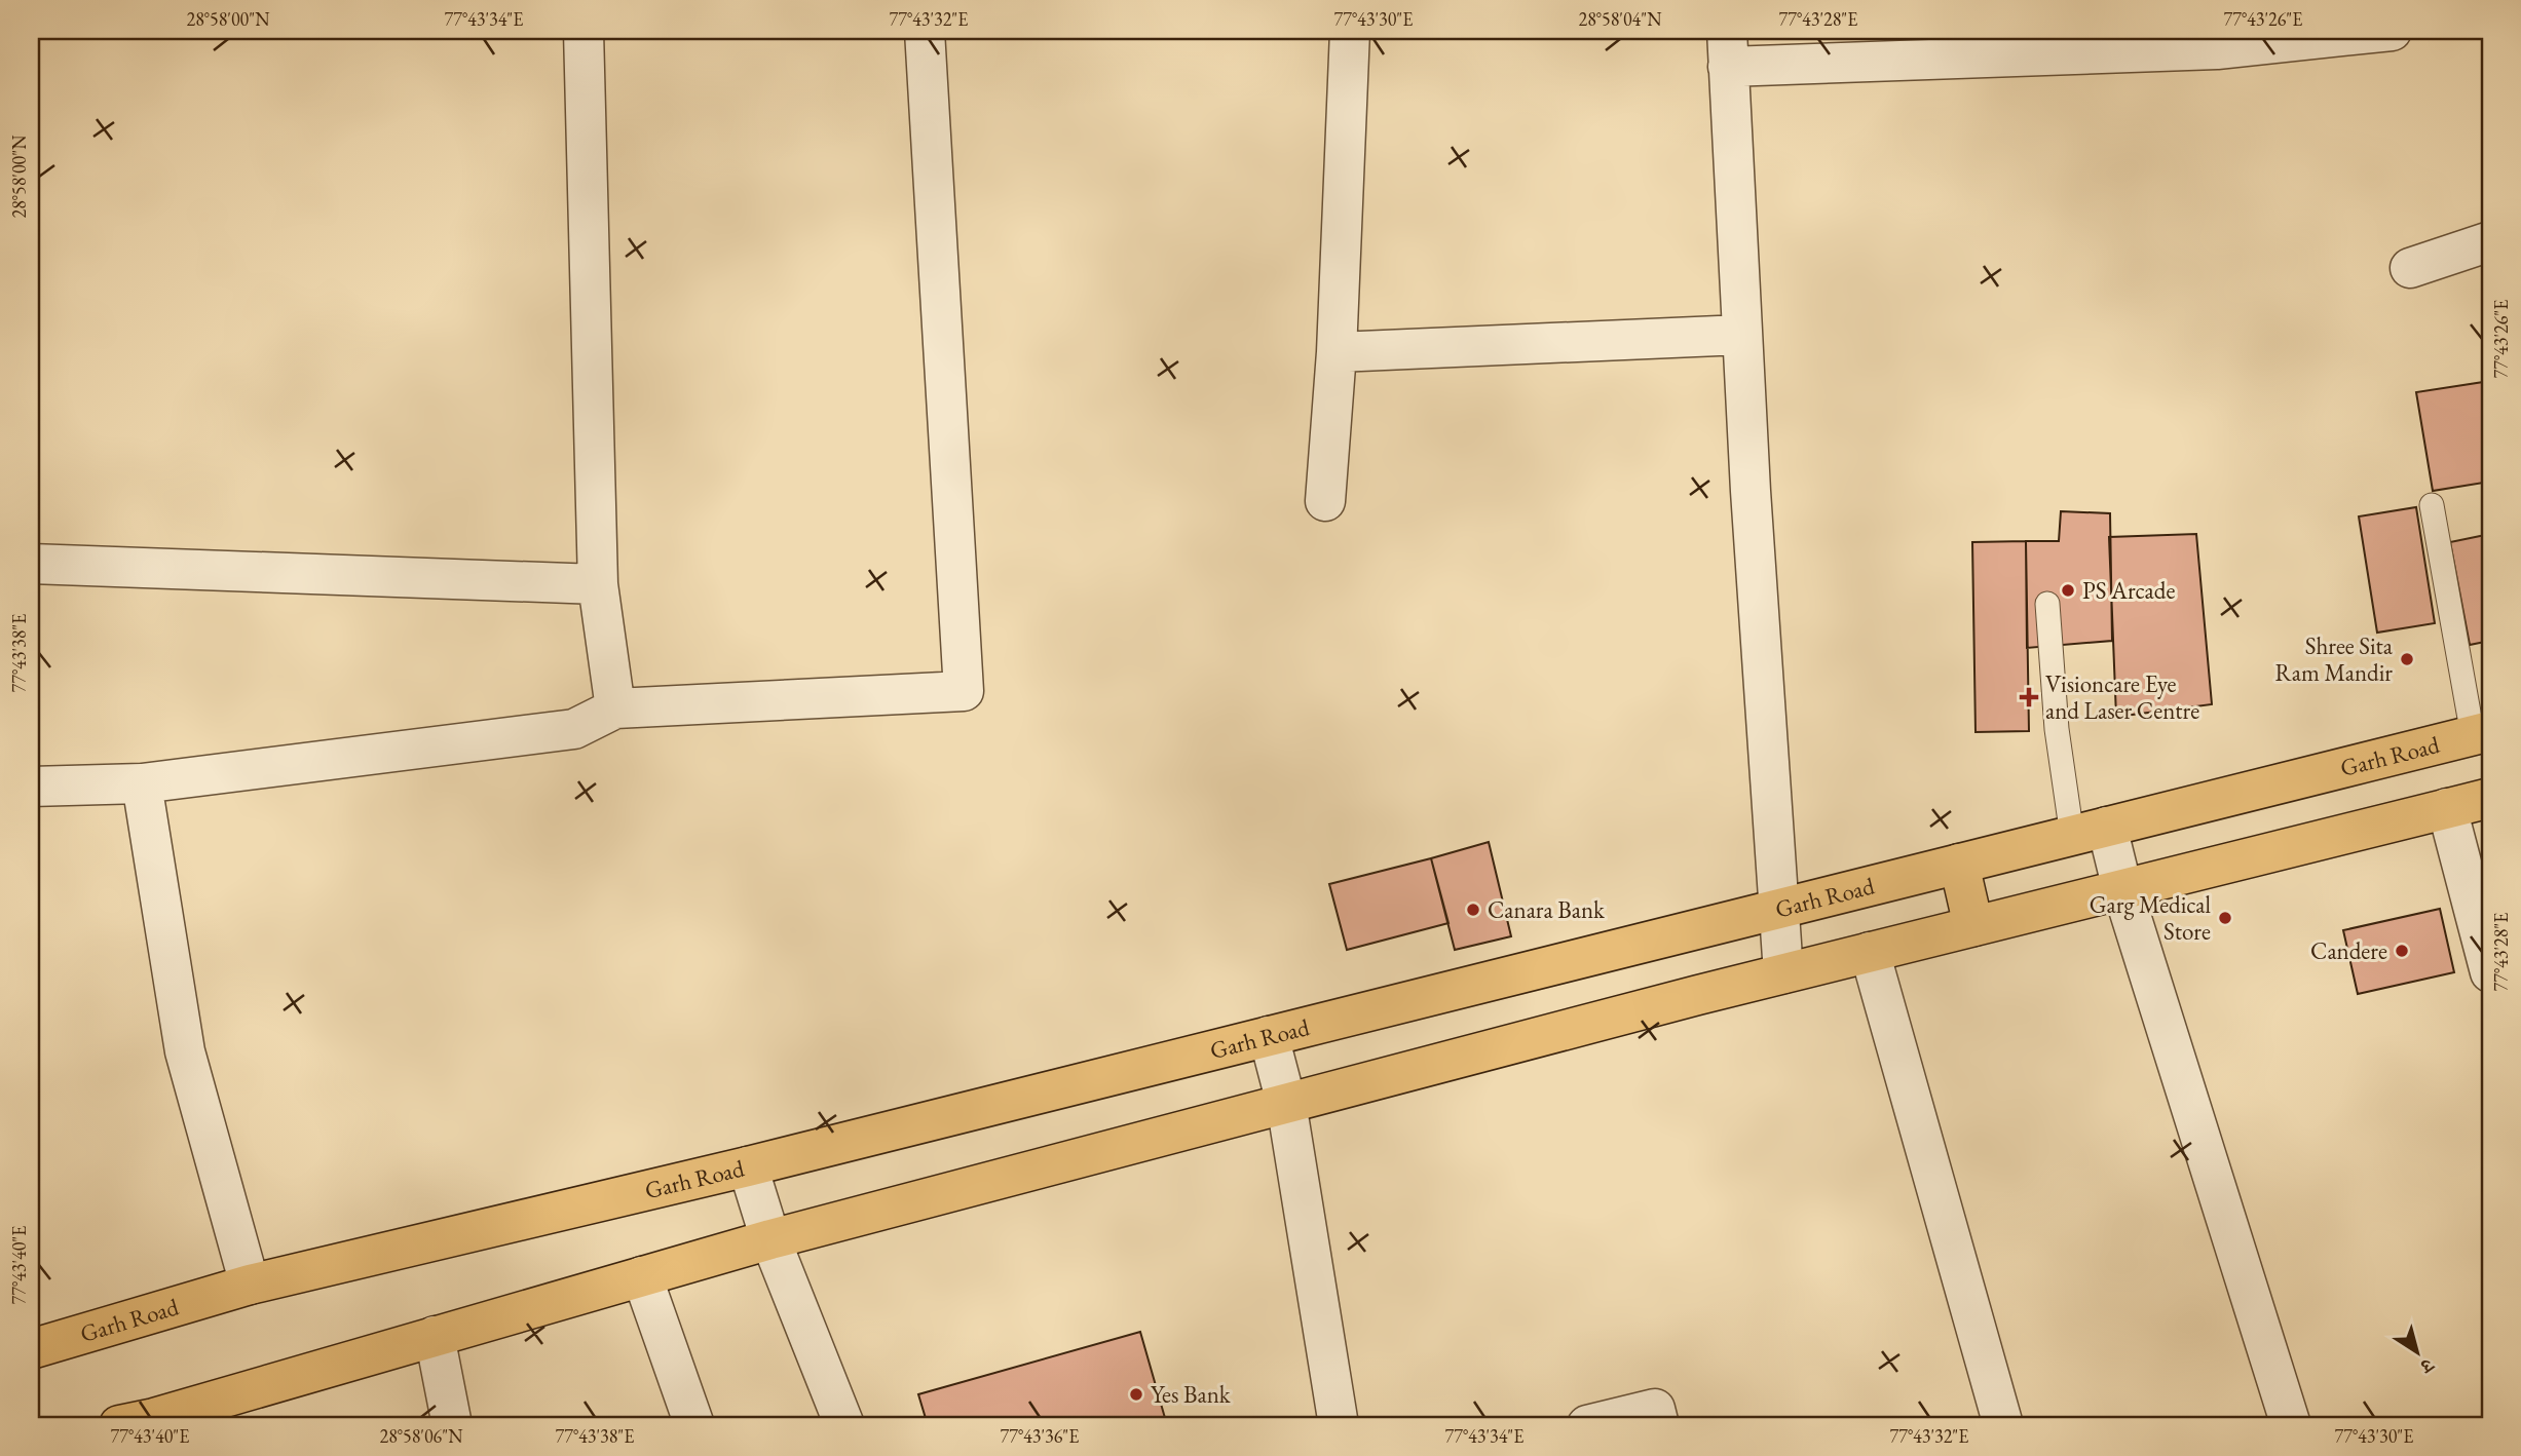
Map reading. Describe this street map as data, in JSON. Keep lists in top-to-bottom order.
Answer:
{
  "streets": {
    "main road": ["Garh Road"]
  },
  "places": {
    "other": [
      "PS Arcade",
      "Shree Sita Ram Mandir",
      "Canara Bank",
      "Garg Medical Store",
      "Candere",
      "Yes Bank"
    ],
    "health": ["Visioncare Eye and Laser Centre"]
  },
  "north": "bottom right",
  "coordinates": [
    "28°58'00\"N",
    "77°43'34\"E",
    "77°43'32\"E",
    "77°43'30\"E",
    "28°58'04\"N",
    "77°43'28\"E",
    "77°43'26\"E",
    "77°43'38\"E",
    "77°43'40\"E",
    "28°58'06\"N",
    "77°43'36\"E"
  ]
}
